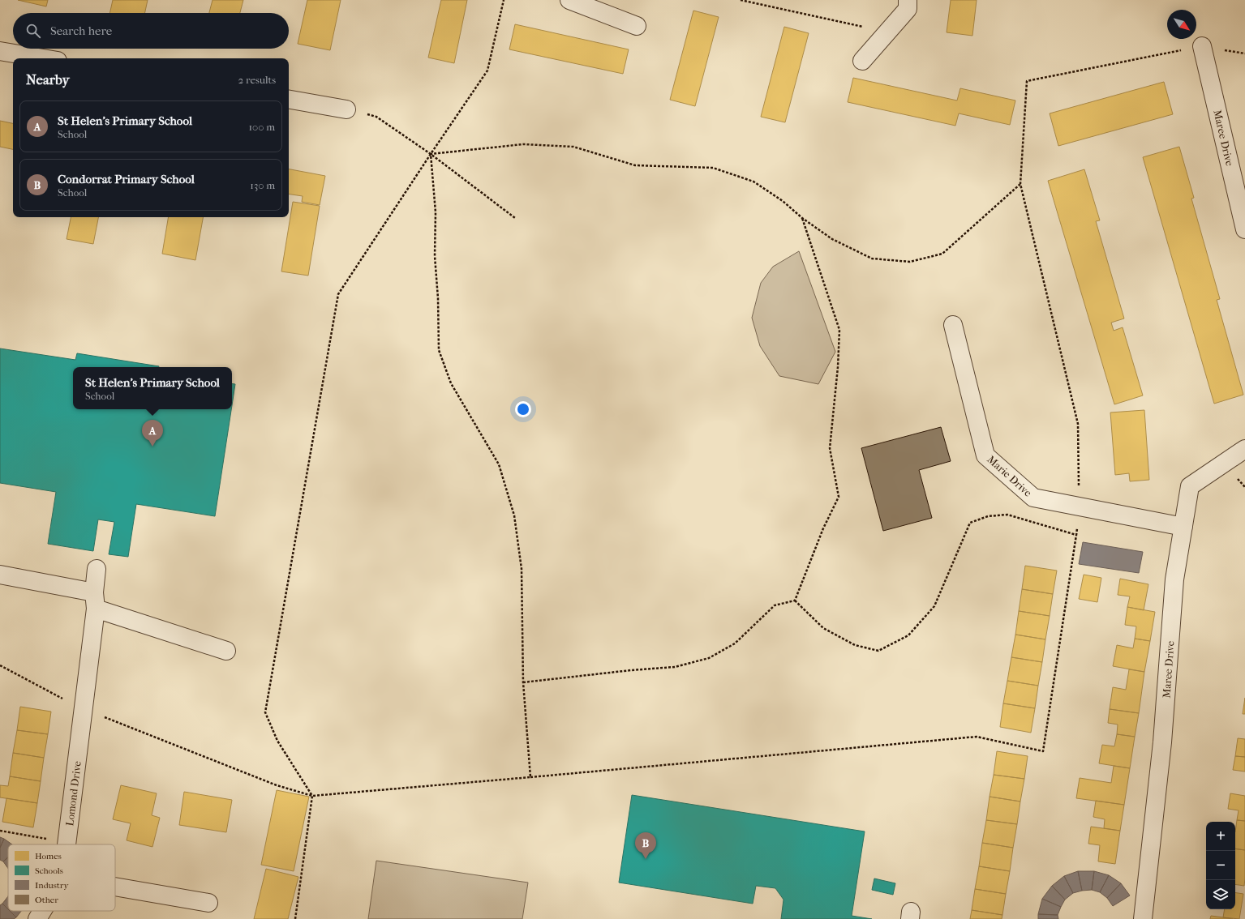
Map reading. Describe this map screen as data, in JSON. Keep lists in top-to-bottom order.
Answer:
{
  "streets": {
    "street": ["Maree Drive", "Marie Drive", "Lomond Drive"]
  },
  "crossings": [
    ["Maree Drive", "Marie Drive"]
  ],
  "legend": [
    "Homes",
    "Schools",
    "Industry",
    "Other"
  ],
  "north": "bottom right",
  "page": {
    "search": "Search here",
    "heading": ["Nearby", "2 results"],
    "list": [
      {
        "mark": "A",
        "name": "St Helen's Primary School",
        "note": "School",
        "value": "100 m"
      },
      {
        "mark": "B",
        "name": "Condorrat Primary School",
        "note": "School",
        "value": "130 m"
      }
    ],
    "popup": ["St Helen's Primary School", "School"],
    "pins": ["A", "B"],
    "map_buttons": ["+", "−"]
  }
}
